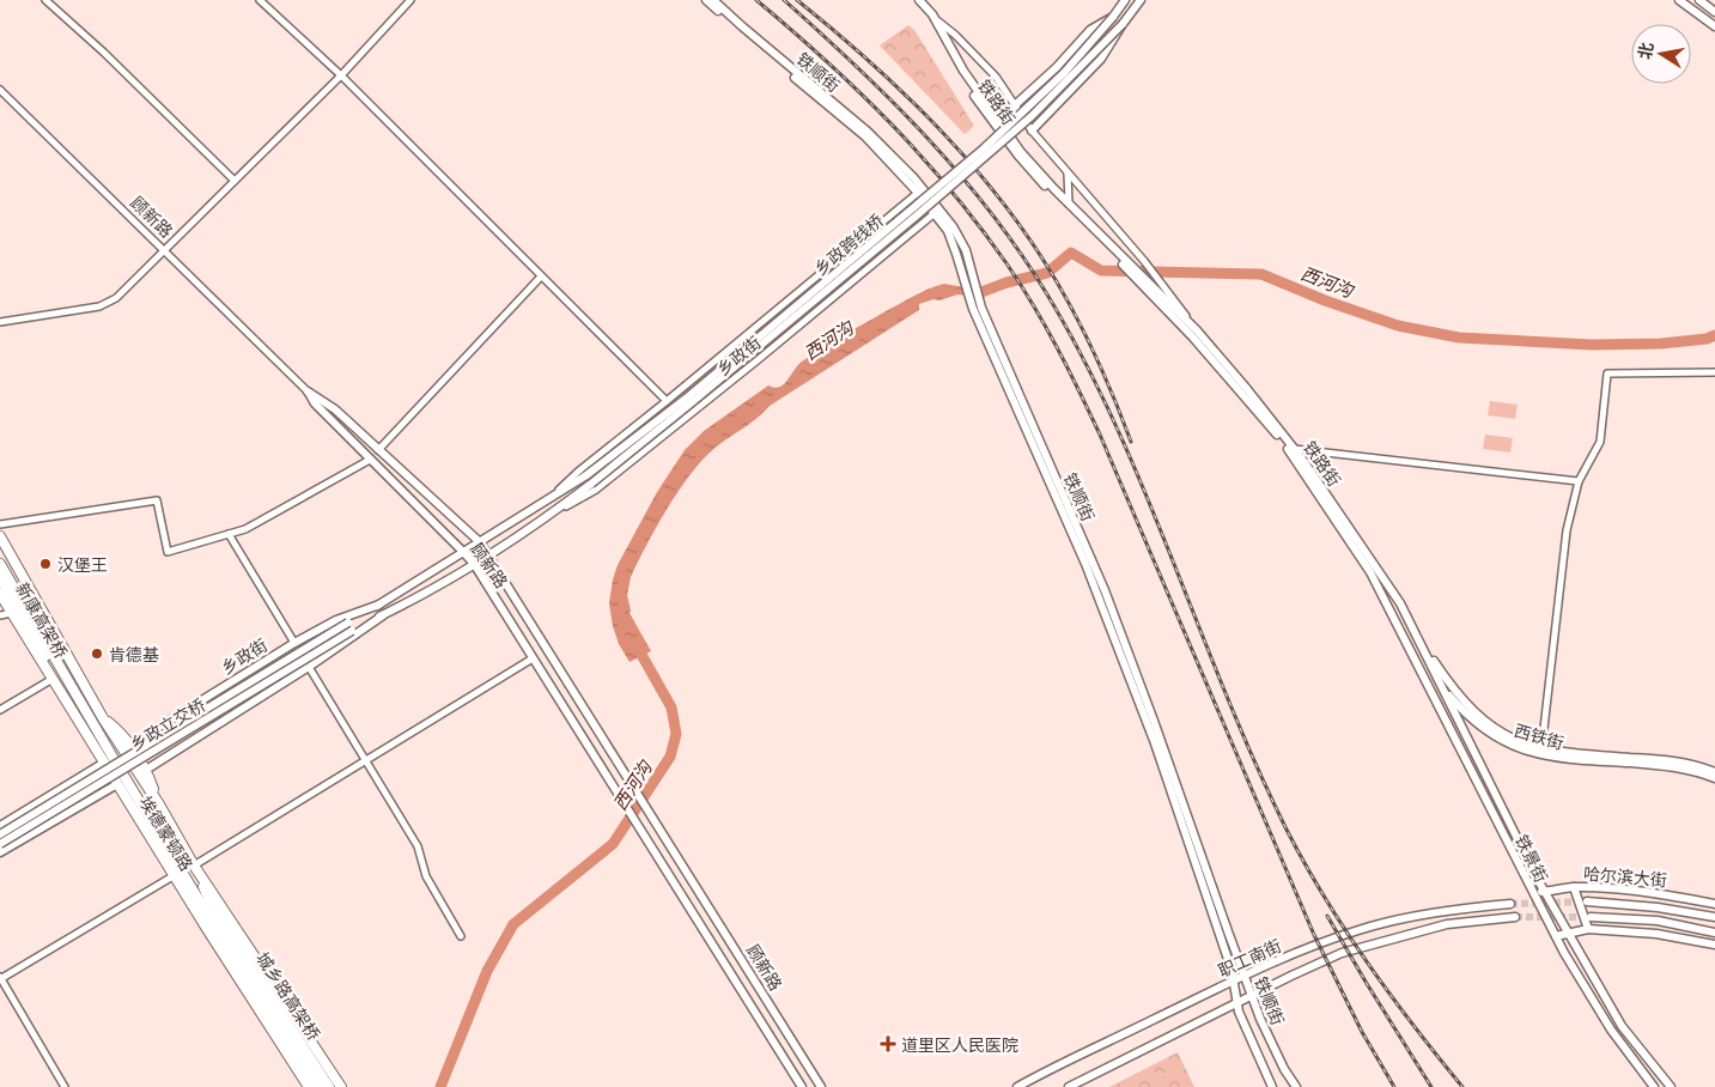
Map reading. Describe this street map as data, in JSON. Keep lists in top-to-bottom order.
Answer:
{
  "streets": {
    "highway": ["新康高架桥", "埃德蒙顿路", "城乡路高架桥"],
    "main road": [
      "铁顺街",
      "铁路街",
      "顾新路",
      "乡政跨线桥",
      "乡政街",
      "乡政立交桥",
      "西铁街",
      "铁景街",
      "哈尔滨大街",
      "职工南街"
    ]
  },
  "crossings": [
    ["铁顺街", "乡政街"],
    ["铁顺街", "职工南街"],
    ["铁路街", "西铁街"],
    ["铁路街", "铁景街"],
    ["顾新路", "乡政街"],
    ["乡政跨线桥", "乡政街"],
    ["乡政街", "乡政立交桥"],
    ["西铁街", "铁景街"],
    ["埃德蒙顿路", "城乡路高架桥"],
    ["铁景街", "哈尔滨大街"]
  ],
  "water": ["西河沟"],
  "places": {
    "other": ["汉堡王", "肯德基"],
    "health": ["道里区人民医院"]
  },
  "north": "left"
}
